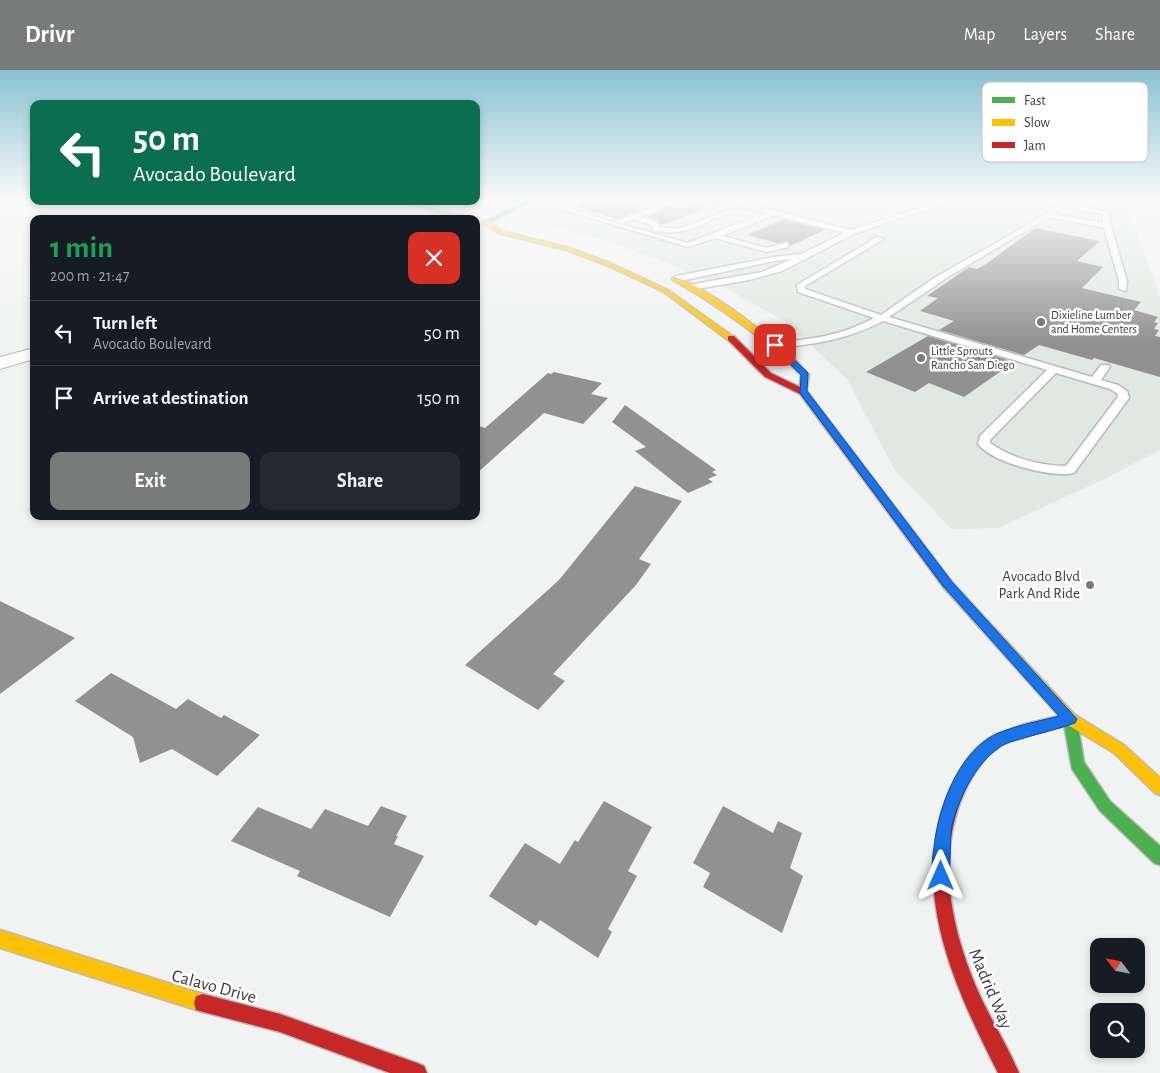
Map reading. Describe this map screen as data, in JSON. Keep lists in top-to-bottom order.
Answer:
{
  "streets": {
    "main road": ["Calavo Drive", "Madrid Way"]
  },
  "places": ["Dixieline Lumber and Home Centers", "Little Sprouts Rancho San Diego", "Avocado Blvd Park And Ride"],
  "legend": ["Fast", "Slow", "Jam"],
  "north": "top left",
  "page": {
    "header": "Drivr",
    "nav": ["Map", "Layers", "Share"],
    "turn": ["50 m", "Avocado Boulevard"],
    "heading": ["1 min", "200 m · 21:47"],
    "list": [
      {
        "name": "Turn left",
        "note": "Avocado Boulevard",
        "value": "50 m"
      },
      {
        "name": "Arrive at destination",
        "value": "150 m"
      }
    ],
    "buttons": ["Exit", "Share"]
  }
}
